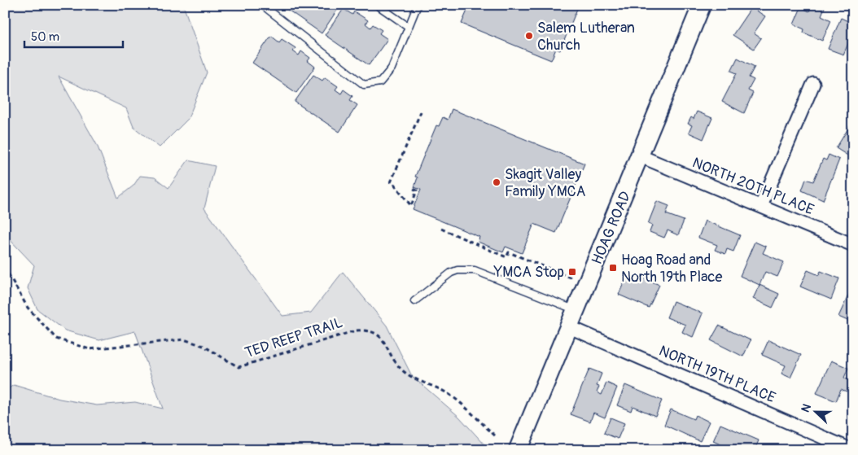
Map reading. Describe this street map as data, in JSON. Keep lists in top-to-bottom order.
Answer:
{
  "streets": {
    "street": ["NORTH 20TH PLACE", "HOAG ROAD", "NORTH 19TH PLACE"],
    "path": ["TED REEP TRAIL"]
  },
  "crossings": [
    ["NORTH 20TH PLACE", "HOAG ROAD"],
    ["HOAG ROAD", "NORTH 19TH PLACE"]
  ],
  "places": {
    "other": ["Salem Lutheran Church", "Skagit Valley Family YMCA"],
    "transit": ["Hoag Road and North 19th Place", "YMCA Stop"]
  },
  "scale_bar": "50 m",
  "north": "left"
}
